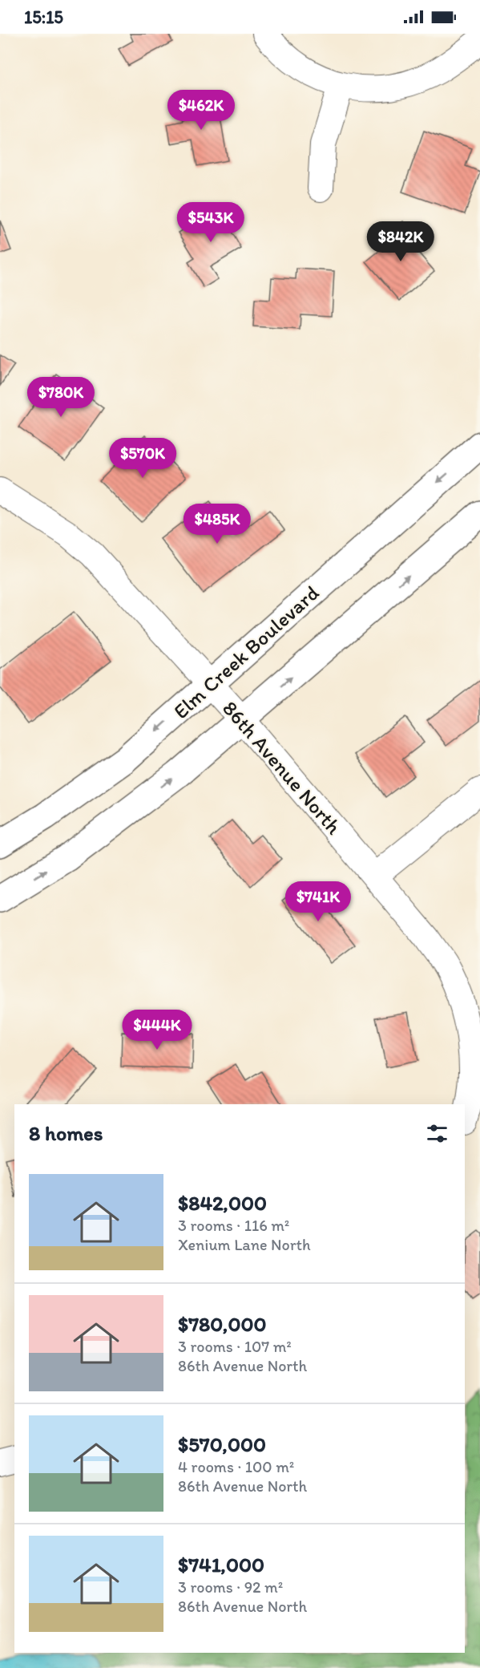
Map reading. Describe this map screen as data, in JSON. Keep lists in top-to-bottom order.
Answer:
{
  "streets": {
    "main road": ["Elm Creek Boulevard"],
    "street": ["86th Avenue North"]
  },
  "crossings": [
    ["Elm Creek Boulevard", "86th Avenue North"]
  ],
  "page": {
    "status": "15:15",
    "price": [
      "$462K",
      "$543K",
      "$842K",
      "$780K",
      "$570K",
      "$485K",
      "$741K",
      "$444K"
    ],
    "heading": "8 homes",
    "list": [
      {
        "name": "$842,000",
        "note": "3 rooms · 116 m² · Xenium Lane North"
      },
      {
        "name": "$780,000",
        "note": "3 rooms · 107 m² · 86th Avenue North"
      },
      {
        "name": "$570,000",
        "note": "4 rooms · 100 m² · 86th Avenue North"
      },
      {
        "name": "$741,000",
        "note": "3 rooms · 92 m² · 86th Avenue North"
      }
    ]
  }
}
